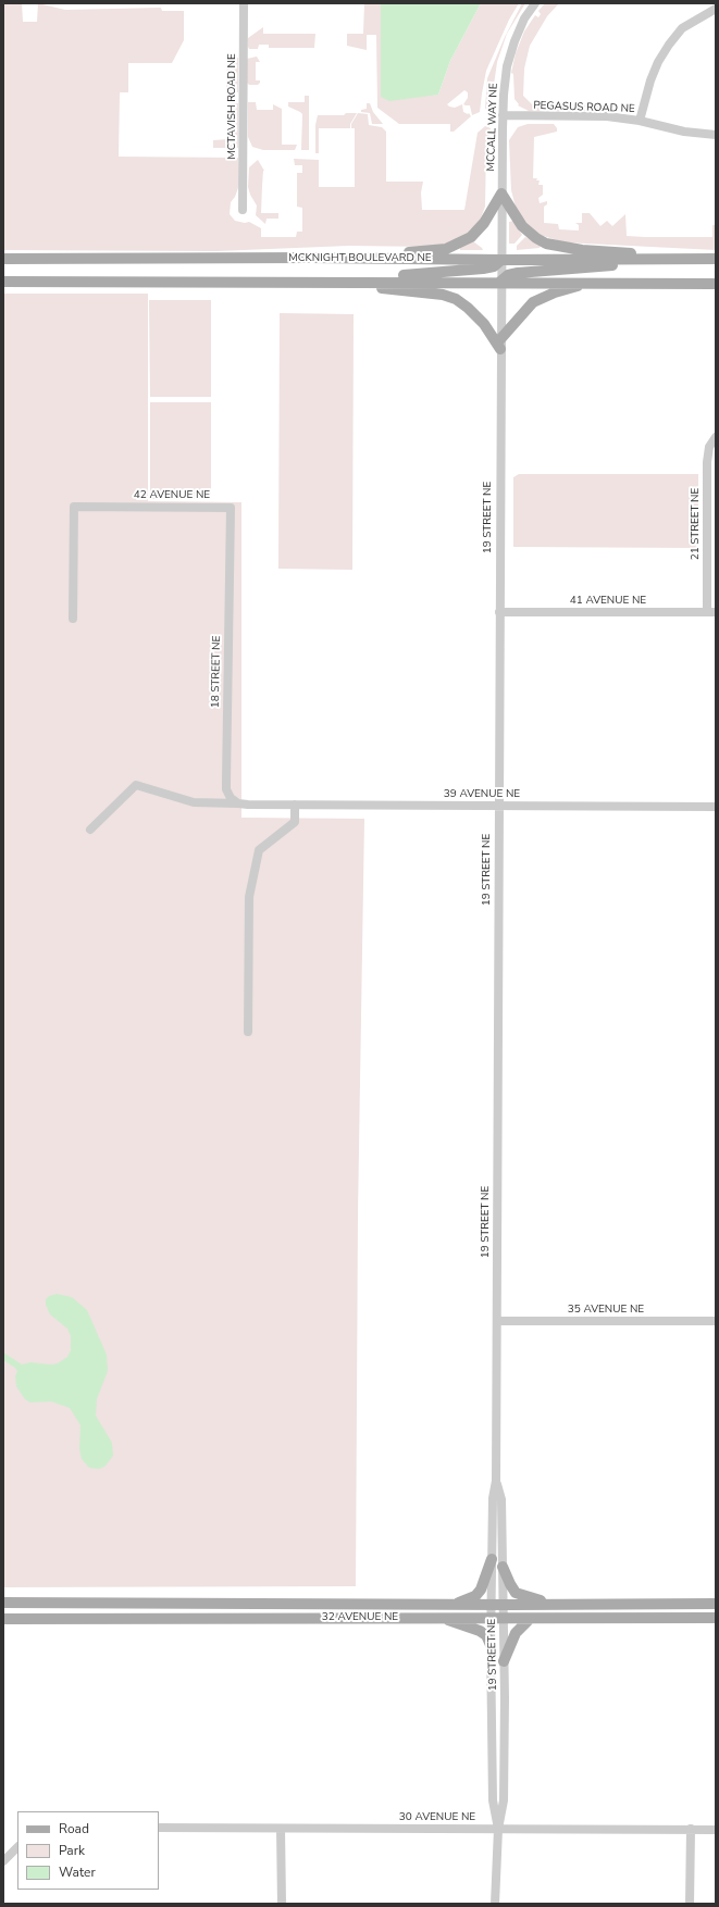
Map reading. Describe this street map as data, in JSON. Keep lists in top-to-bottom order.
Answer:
{
  "streets": {
    "main road": ["MCKNIGHT BOULEVARD NE", "32 AVENUE NE"],
    "street": [
      "MCTAVISH ROAD NE",
      "PEGASUS ROAD NE",
      "MCCALL WAY NE",
      "42 AVENUE NE",
      "19 STREET NE",
      "21 STREET NE",
      "41 AVENUE NE",
      "18 STREET NE",
      "39 AVENUE NE",
      "35 AVENUE NE",
      "30 AVENUE NE"
    ]
  },
  "crossings": [
    ["PEGASUS ROAD NE", "MCCALL WAY NE"],
    ["MCCALL WAY NE", "MCKNIGHT BOULEVARD NE"],
    ["MCCALL WAY NE", "19 STREET NE"],
    ["MCKNIGHT BOULEVARD NE", "19 STREET NE"],
    ["42 AVENUE NE", "18 STREET NE"],
    ["19 STREET NE", "41 AVENUE NE"],
    ["19 STREET NE", "39 AVENUE NE"],
    ["19 STREET NE", "35 AVENUE NE"],
    ["19 STREET NE", "32 AVENUE NE"],
    ["19 STREET NE", "30 AVENUE NE"],
    ["21 STREET NE", "41 AVENUE NE"],
    ["18 STREET NE", "39 AVENUE NE"]
  ],
  "legend": ["Road", "Park", "Water"]
}
